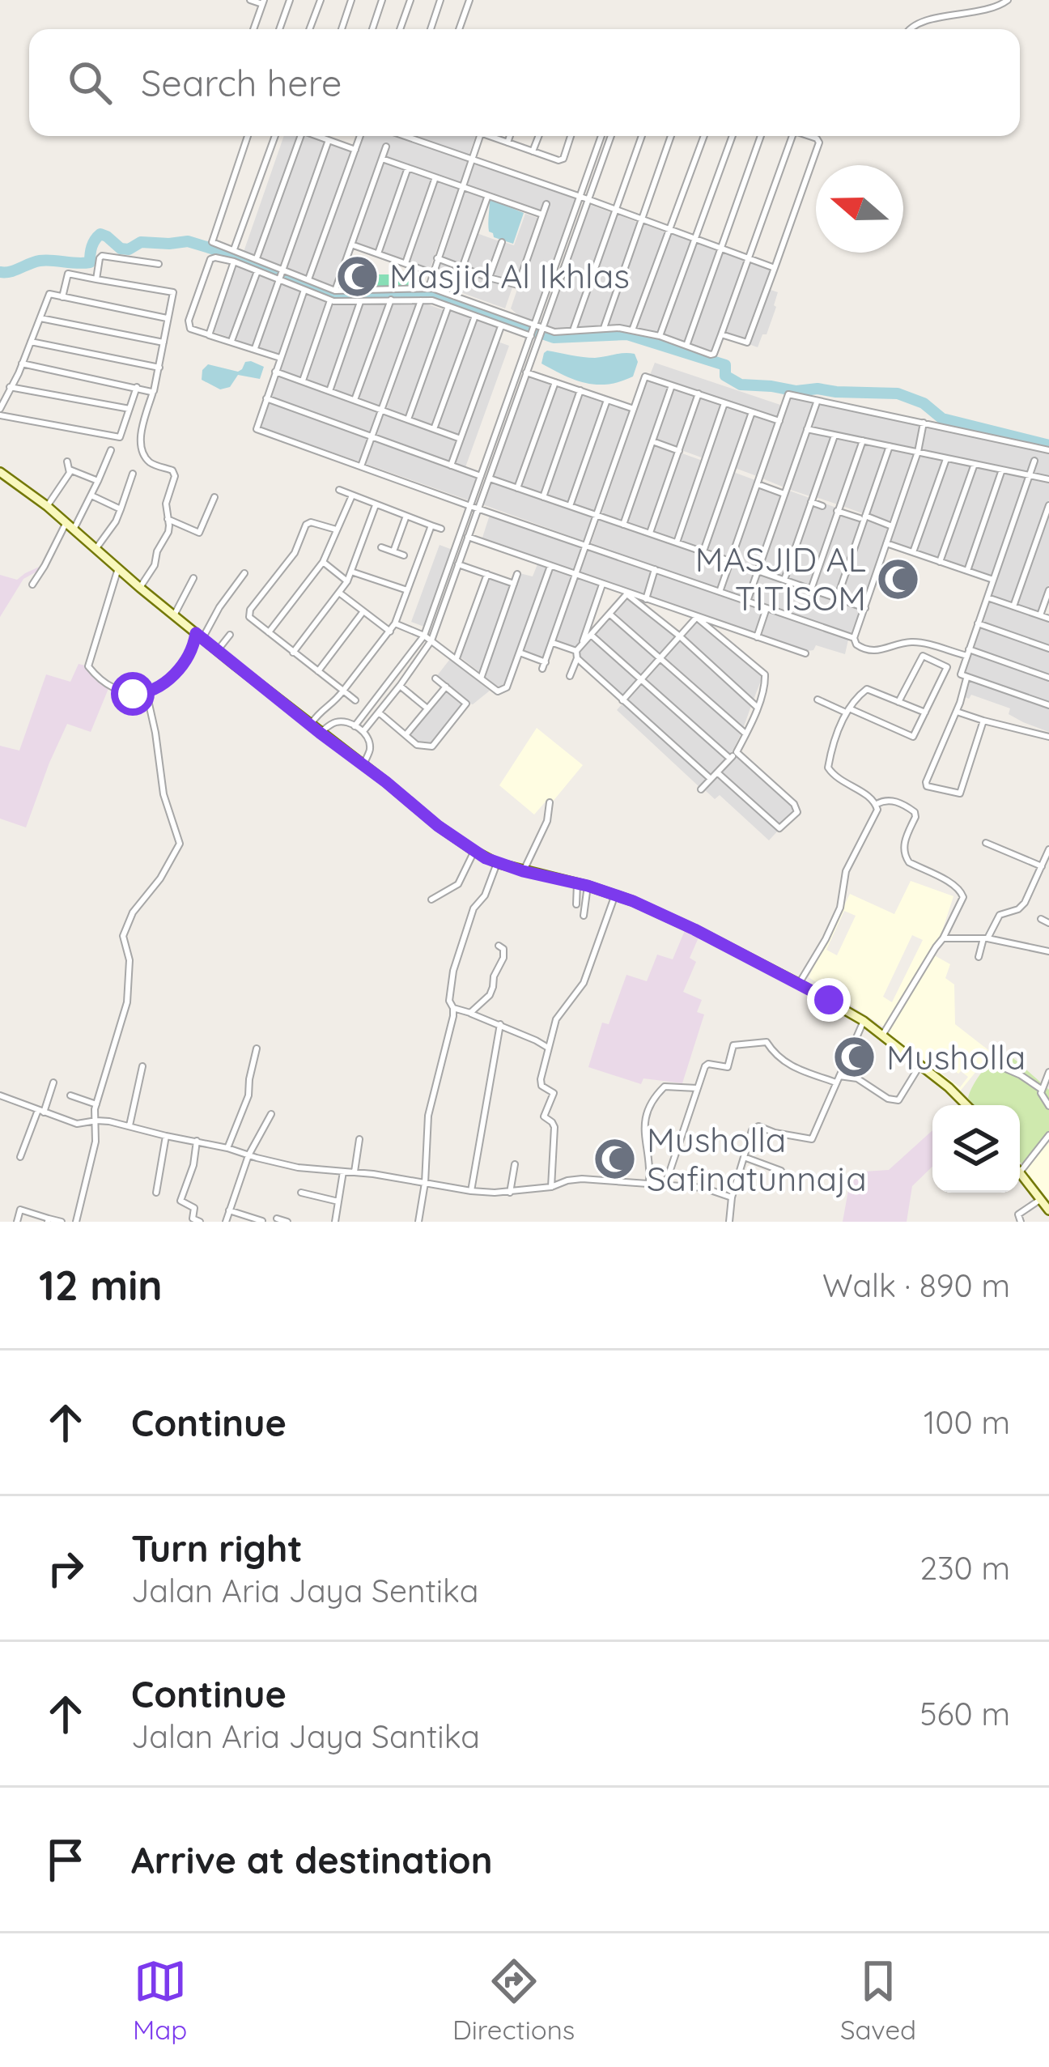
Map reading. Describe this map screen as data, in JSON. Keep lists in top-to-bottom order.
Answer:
{
  "places": {
    "mosque": [
      "Masjid Al Ikhlas",
      "MASJID AL TITISOM",
      "Musholla",
      "Musholla Safinatunnaja"
    ]
  },
  "north": "left",
  "page": {
    "search": "Search here",
    "heading": ["12 min", "Walk · 890 m"],
    "list": [
      ["Continue", "100 m"],
      ["Turn right", "Jalan Aria Jaya Sentika", "230 m"],
      ["Continue", "Jalan Aria Jaya Santika", "560 m"],
      "Arrive at destination"
    ],
    "nav": ["Map", "Directions", "Saved"]
  }
}
